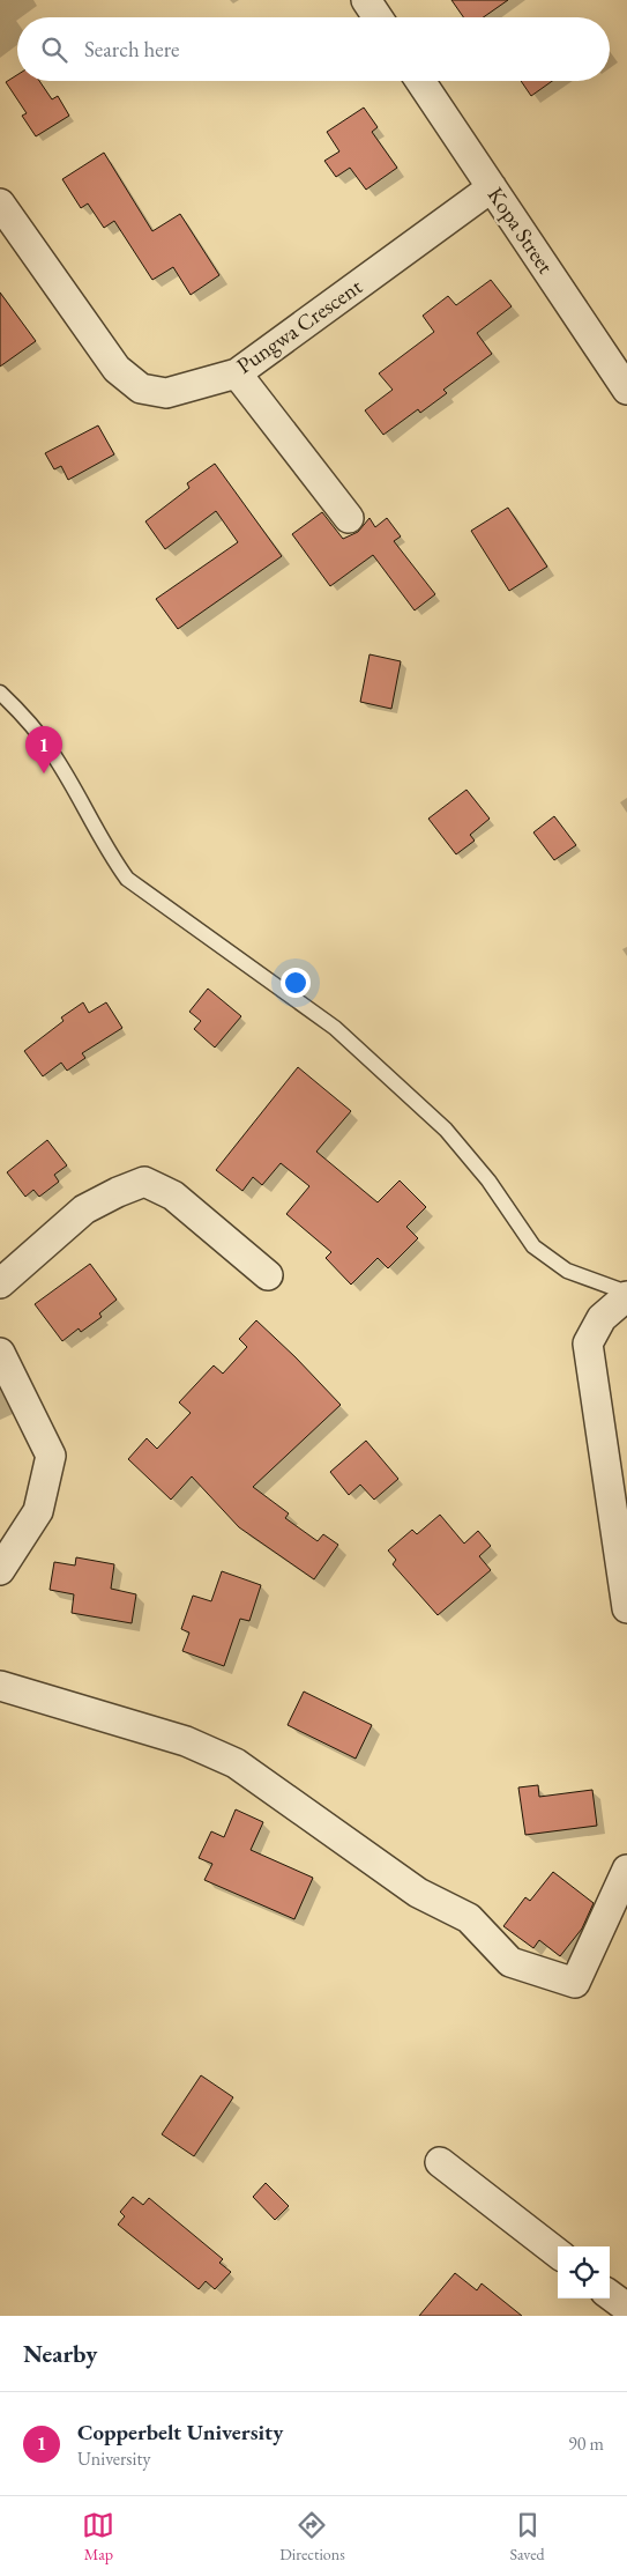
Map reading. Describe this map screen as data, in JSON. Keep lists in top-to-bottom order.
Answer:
{
  "streets": {
    "street": ["Kopa Street", "Pungwa Crescent"]
  },
  "crossings": [
    ["Kopa Street", "Pungwa Crescent"]
  ],
  "page": {
    "search": "Search here",
    "pins": "1",
    "heading": "Nearby",
    "list": [
      {
        "mark": "1",
        "name": "Copperbelt University",
        "note": "University",
        "value": "90 m"
      }
    ],
    "nav": ["Map", "Directions", "Saved"]
  }
}
